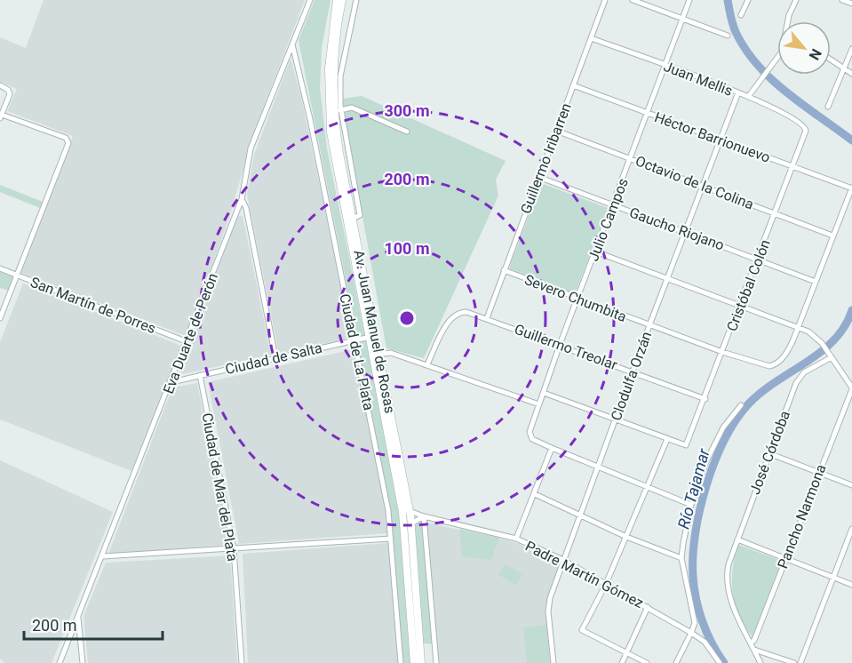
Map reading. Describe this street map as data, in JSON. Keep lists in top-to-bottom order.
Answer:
{
  "streets": {
    "main road": ["Av. Juan Manuel de Rosas"],
    "street": [
      "Juan Mellis",
      "Héctor Barrionuevo",
      "Guillermo Iribarren",
      "Octavio de la Colina",
      "Julio Campos",
      "Gaucho Riojano",
      "Cristóbal Colón",
      "Severo Chumbita",
      "San Martín de Porres",
      "Eva Duarte de Perón",
      "Guillermo Treolar",
      "Ciudad de La Plata",
      "Ciudad de Salta",
      "Clodulfa Orzán",
      "José Córdoba",
      "Ciudad de Mar del Plata",
      "Pancho Narmona",
      "Padre Martín Gómez"
    ]
  },
  "crossings": [
    ["Juan Mellis", "Guillermo Iribarren"],
    ["Juan Mellis", "Julio Campos"],
    ["Juan Mellis", "Cristóbal Colón"],
    ["Juan Mellis", "Clodulfa Orzán"],
    ["Héctor Barrionuevo", "Guillermo Iribarren"],
    ["Héctor Barrionuevo", "Julio Campos"],
    ["Héctor Barrionuevo", "Cristóbal Colón"],
    ["Héctor Barrionuevo", "Clodulfa Orzán"],
    ["Guillermo Iribarren", "Octavio de la Colina"],
    ["Guillermo Iribarren", "Gaucho Riojano"],
    ["Guillermo Iribarren", "Severo Chumbita"],
    ["Guillermo Iribarren", "Guillermo Treolar"],
    ["Octavio de la Colina", "Julio Campos"],
    ["Octavio de la Colina", "Cristóbal Colón"],
    ["Octavio de la Colina", "Clodulfa Orzán"],
    ["Julio Campos", "Gaucho Riojano"],
    ["Julio Campos", "Severo Chumbita"],
    ["Julio Campos", "Guillermo Treolar"],
    ["Gaucho Riojano", "Cristóbal Colón"],
    ["Gaucho Riojano", "Clodulfa Orzán"],
    ["Cristóbal Colón", "Severo Chumbita"],
    ["Cristóbal Colón", "Guillermo Treolar"],
    ["Severo Chumbita", "Clodulfa Orzán"],
    ["San Martín de Porres", "Eva Duarte de Perón"],
    ["Av. Juan Manuel de Rosas", "Ciudad de Salta"],
    ["Av. Juan Manuel de Rosas", "Padre Martín Gómez"],
    ["Eva Duarte de Perón", "Ciudad de La Plata"],
    ["Eva Duarte de Perón", "Ciudad de Salta"],
    ["Guillermo Treolar", "Clodulfa Orzán"],
    ["Ciudad de La Plata", "Ciudad de Salta"],
    ["Ciudad de Salta", "Ciudad de Mar del Plata"],
    ["Clodulfa Orzán", "Padre Martín Gómez"],
    ["José Córdoba", "Pancho Narmona"]
  ],
  "water": ["Río Tajamar"],
  "scale_bar": "200 m",
  "north": "bottom right",
  "rings": ["300 m", "200 m", "100 m"]
}
